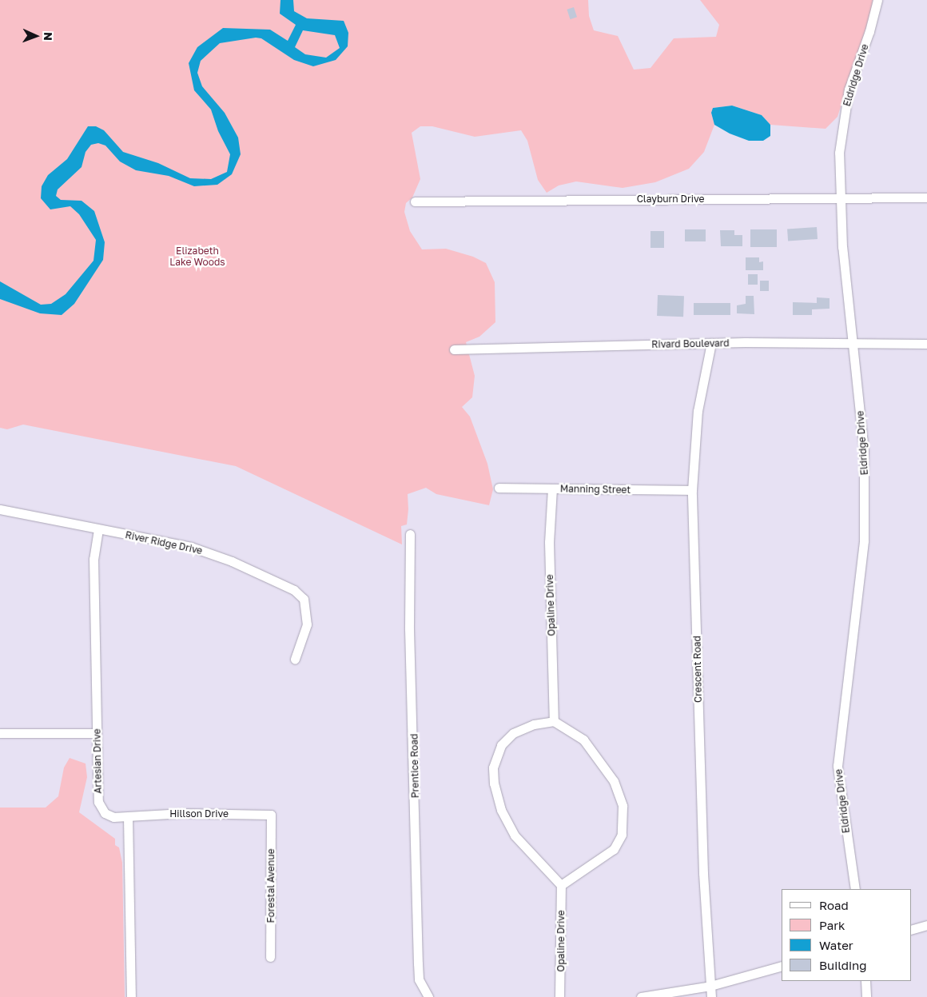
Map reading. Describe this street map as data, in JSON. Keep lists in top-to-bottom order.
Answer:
{
  "streets": {
    "street": [
      "Eldridge Drive",
      "Clayburn Drive",
      "Rivard Boulevard",
      "Manning Street",
      "River Ridge Drive",
      "Opaline Drive",
      "Crescent Road",
      "Artesian Drive",
      "Prentice Road",
      "Hillson Drive",
      "Forestal Avenue"
    ]
  },
  "crossings": [
    ["Eldridge Drive", "Clayburn Drive"],
    ["Eldridge Drive", "Rivard Boulevard"],
    ["Rivard Boulevard", "Crescent Road"],
    ["Manning Street", "Opaline Drive"],
    ["Manning Street", "Crescent Road"],
    ["River Ridge Drive", "Artesian Drive"],
    ["Artesian Drive", "Hillson Drive"],
    ["Hillson Drive", "Forestal Avenue"]
  ],
  "parks": ["Elizabeth Lake Woods"],
  "legend": [
    "Road",
    "Park",
    "Water",
    "Building"
  ],
  "north": "right"
}
